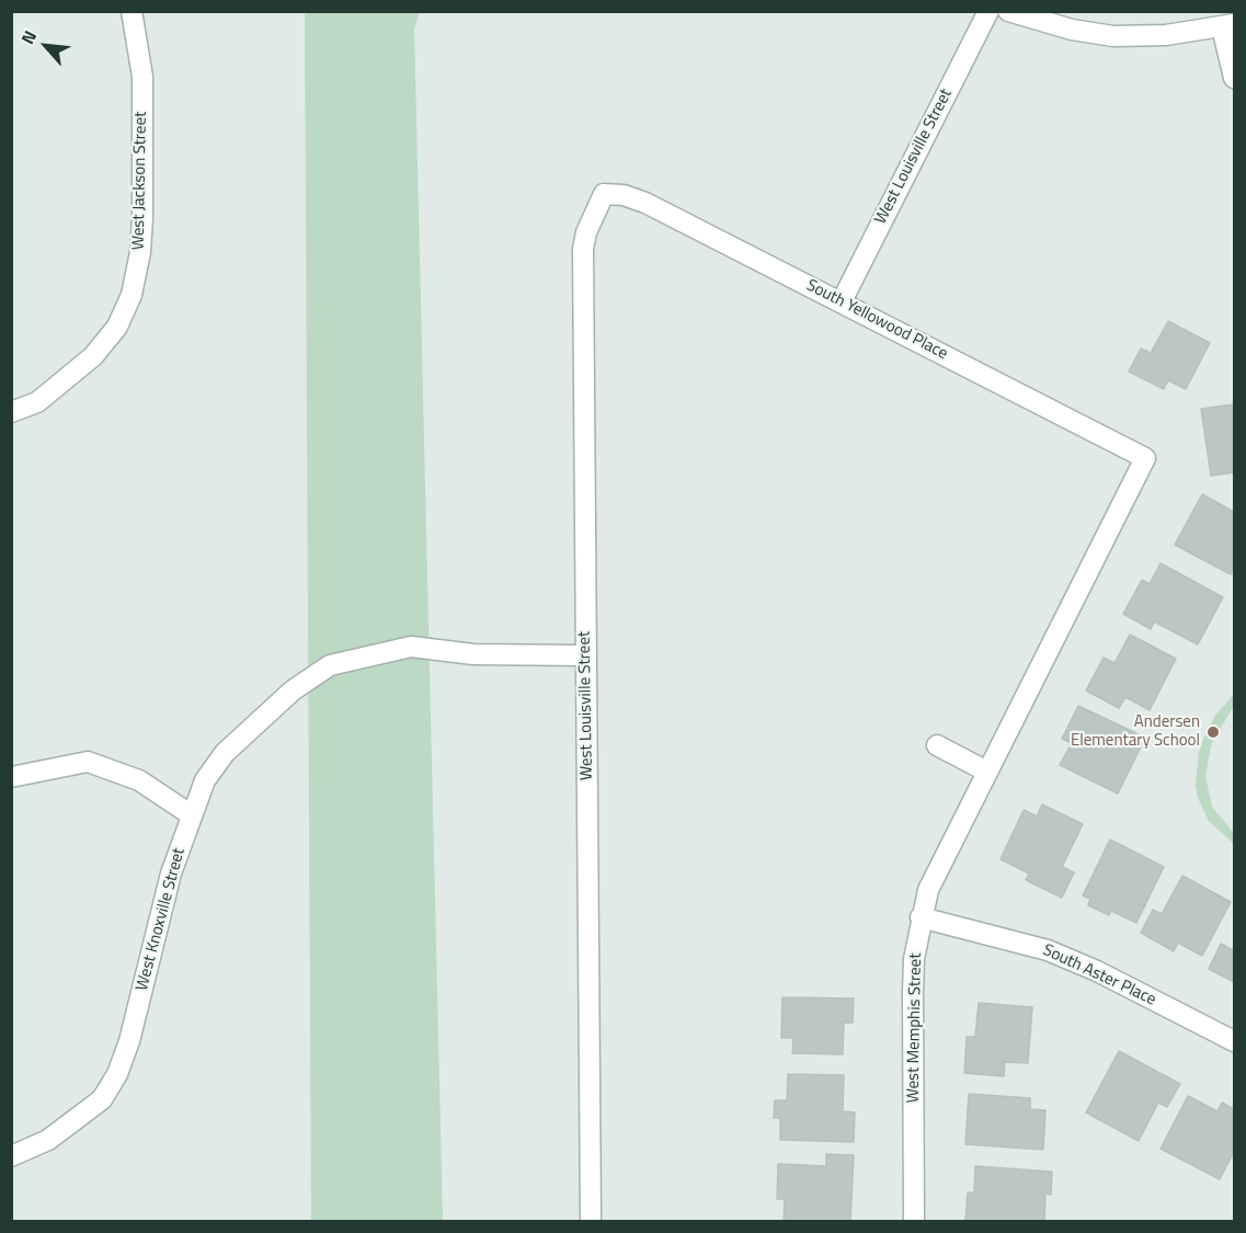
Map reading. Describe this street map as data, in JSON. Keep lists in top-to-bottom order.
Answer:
{
  "streets": {
    "street": [
      "West Louisville Street",
      "West Jackson Street",
      "South Yellowood Place",
      "West Knoxville Street",
      "South Aster Place",
      "West Memphis Street"
    ]
  },
  "crossings": [
    ["West Louisville Street", "South Yellowood Place"],
    ["West Louisville Street", "West Knoxville Street"],
    ["South Yellowood Place", "West Memphis Street"],
    ["South Aster Place", "West Memphis Street"]
  ],
  "places": ["Andersen Elementary School"],
  "north": "top left"
}
